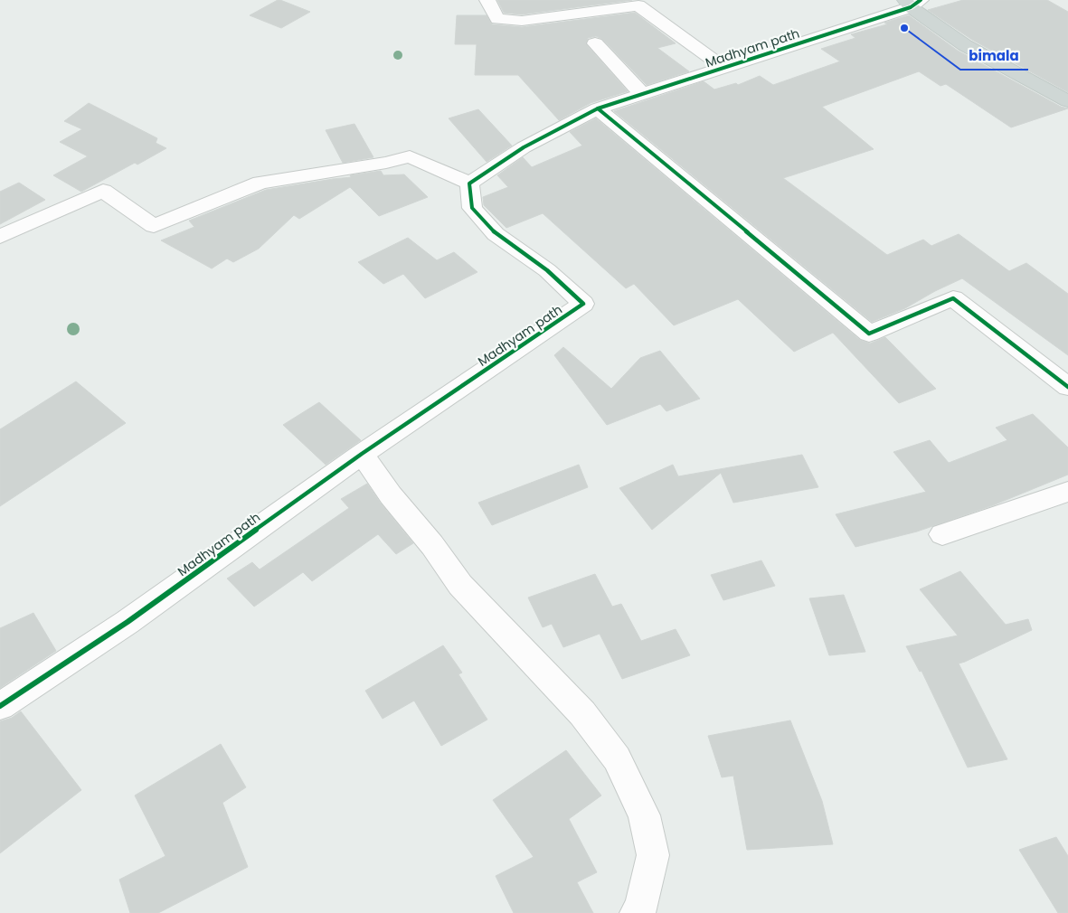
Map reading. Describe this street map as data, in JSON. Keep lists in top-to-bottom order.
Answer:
{
  "streets": {
    "street": ["Madhyam path"]
  },
  "places": ["bimala"]
}
